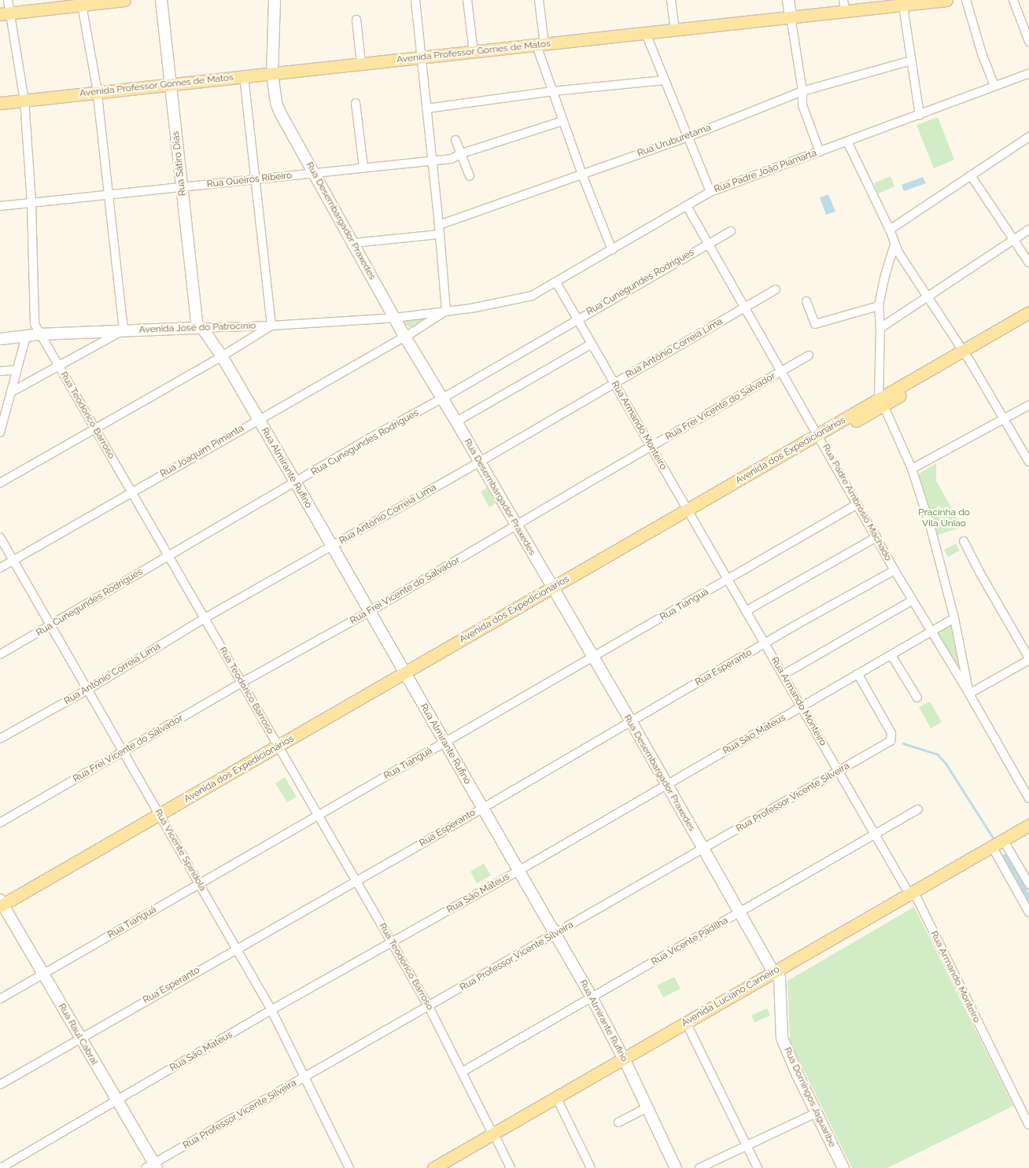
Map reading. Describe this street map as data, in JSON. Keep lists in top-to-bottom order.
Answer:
{
  "streets": {
    "main road": ["Avenida Professor Gomes de Matos", "Avenida dos Expedicionários", "Avenida Luciano Carneiro"],
    "street": [
      "Rua Uruburetama",
      "Rua Sátiro Dias",
      "Rua Padre João Piamarta",
      "Rua Queirós Ribeiro",
      "Rua Desembargador Praxedes",
      "Rua Cunegundes Rodrigues",
      "Avenida José do Patrocínio",
      "Rua Antônio Correia Lima",
      "Rua Frei Vicente do Salvador",
      "Rua Teodorico Barroso",
      "Rua Armando Monteiro",
      "Rua Joaquim Pimenta",
      "Rua Almirante Rufino",
      "Rua Padre Ambrósio Machado",
      "Rua Tianguá",
      "Rua Esperanto",
      "Rua São Mateus",
      "Rua Professor Vicente Silveira",
      "Rua Vicente Spíndola",
      "Rua Vicente Padilha",
      "Rua Raul Cabral",
      "Rua Domingos Jaguaribe"
    ]
  },
  "crossings": [
    ["Avenida Professor Gomes de Matos", "Rua Sátiro Dias"],
    ["Avenida Professor Gomes de Matos", "Rua Desembargador Praxedes"],
    ["Avenida Professor Gomes de Matos", "Rua Teodorico Barroso"],
    ["Rua Sátiro Dias", "Rua Queirós Ribeiro"],
    ["Rua Sátiro Dias", "Avenida José do Patrocínio"],
    ["Rua Sátiro Dias", "Rua Almirante Rufino"],
    ["Rua Padre João Piamarta", "Rua Desembargador Praxedes"],
    ["Rua Padre João Piamarta", "Avenida José do Patrocínio"],
    ["Rua Padre João Piamarta", "Rua Armando Monteiro"],
    ["Rua Padre João Piamarta", "Rua Joaquim Pimenta"],
    ["Rua Padre João Piamarta", "Rua Padre Ambrósio Machado"],
    ["Rua Queirós Ribeiro", "Rua Desembargador Praxedes"],
    ["Rua Queirós Ribeiro", "Rua Teodorico Barroso"],
    ["Rua Desembargador Praxedes", "Rua Cunegundes Rodrigues"],
    ["Rua Desembargador Praxedes", "Avenida José do Patrocínio"],
    ["Rua Desembargador Praxedes", "Rua Antônio Correia Lima"],
    ["Rua Desembargador Praxedes", "Rua Frei Vicente do Salvador"],
    ["Rua Desembargador Praxedes", "Avenida dos Expedicionários"],
    ["Rua Desembargador Praxedes", "Rua Joaquim Pimenta"],
    ["Rua Desembargador Praxedes", "Rua Tianguá"],
    ["Rua Desembargador Praxedes", "Rua Esperanto"],
    ["Rua Desembargador Praxedes", "Rua São Mateus"],
    ["Rua Desembargador Praxedes", "Rua Professor Vicente Silveira"],
    ["Rua Desembargador Praxedes", "Rua Vicente Padilha"],
    ["Rua Desembargador Praxedes", "Avenida Luciano Carneiro"],
    ["Rua Desembargador Praxedes", "Rua Domingos Jaguaribe"],
    ["Rua Cunegundes Rodrigues", "Rua Teodorico Barroso"],
    ["Rua Cunegundes Rodrigues", "Rua Armando Monteiro"],
    ["Rua Cunegundes Rodrigues", "Rua Almirante Rufino"],
    ["Rua Cunegundes Rodrigues", "Rua Padre Ambrósio Machado"],
    ["Rua Cunegundes Rodrigues", "Rua Vicente Spíndola"],
    ["Avenida José do Patrocínio", "Rua Teodorico Barroso"],
    ["Avenida José do Patrocínio", "Rua Almirante Rufino"],
    ["Rua Antônio Correia Lima", "Rua Teodorico Barroso"],
    ["Rua Antônio Correia Lima", "Rua Armando Monteiro"],
    ["Rua Antônio Correia Lima", "Rua Almirante Rufino"],
    ["Rua Antônio Correia Lima", "Rua Padre Ambrósio Machado"],
    ["Rua Antônio Correia Lima", "Rua Vicente Spíndola"],
    ["Rua Frei Vicente do Salvador", "Rua Teodorico Barroso"],
    ["Rua Frei Vicente do Salvador", "Rua Armando Monteiro"],
    ["Rua Frei Vicente do Salvador", "Rua Almirante Rufino"],
    ["Rua Frei Vicente do Salvador", "Rua Padre Ambrósio Machado"],
    ["Rua Frei Vicente do Salvador", "Rua Vicente Spíndola"],
    ["Rua Teodorico Barroso", "Avenida dos Expedicionários"],
    ["Rua Teodorico Barroso", "Rua Joaquim Pimenta"],
    ["Rua Teodorico Barroso", "Rua Tianguá"],
    ["Rua Teodorico Barroso", "Rua Esperanto"],
    ["Rua Teodorico Barroso", "Rua São Mateus"],
    ["Rua Teodorico Barroso", "Rua Professor Vicente Silveira"],
    ["Rua Teodorico Barroso", "Rua Vicente Padilha"],
    ["Rua Teodorico Barroso", "Avenida Luciano Carneiro"],
    ["Rua Armando Monteiro", "Avenida dos Expedicionários"],
    ["Rua Armando Monteiro", "Rua Tianguá"],
    ["Rua Armando Monteiro", "Rua Esperanto"],
    ["Rua Armando Monteiro", "Rua São Mateus"],
    ["Rua Armando Monteiro", "Rua Professor Vicente Silveira"],
    ["Rua Armando Monteiro", "Rua Vicente Padilha"],
    ["Rua Armando Monteiro", "Avenida Luciano Carneiro"],
    ["Avenida dos Expedicionários", "Rua Almirante Rufino"],
    ["Avenida dos Expedicionários", "Rua Padre Ambrósio Machado"],
    ["Avenida dos Expedicionários", "Rua Vicente Spíndola"],
    ["Avenida dos Expedicionários", "Rua Raul Cabral"],
    ["Rua Joaquim Pimenta", "Rua Almirante Rufino"],
    ["Rua Joaquim Pimenta", "Rua Vicente Spíndola"],
    ["Rua Almirante Rufino", "Rua Tianguá"],
    ["Rua Almirante Rufino", "Rua Esperanto"],
    ["Rua Almirante Rufino", "Rua São Mateus"],
    ["Rua Almirante Rufino", "Rua Professor Vicente Silveira"],
    ["Rua Almirante Rufino", "Rua Vicente Padilha"],
    ["Rua Almirante Rufino", "Avenida Luciano Carneiro"],
    ["Rua Padre Ambrósio Machado", "Rua Tianguá"],
    ["Rua Padre Ambrósio Machado", "Rua Esperanto"],
    ["Rua Padre Ambrósio Machado", "Rua São Mateus"],
    ["Rua Tianguá", "Rua Vicente Spíndola"],
    ["Rua Tianguá", "Rua Raul Cabral"],
    ["Rua Esperanto", "Rua Vicente Spíndola"],
    ["Rua Esperanto", "Rua Raul Cabral"],
    ["Rua São Mateus", "Rua Professor Vicente Silveira"],
    ["Rua São Mateus", "Rua Vicente Spíndola"],
    ["Rua São Mateus", "Rua Raul Cabral"],
    ["Rua Professor Vicente Silveira", "Rua Vicente Spíndola"],
    ["Rua Professor Vicente Silveira", "Rua Raul Cabral"],
    ["Avenida Luciano Carneiro", "Rua Domingos Jaguaribe"]
  ],
  "parks": ["Pracinha do Vila Uniao"]
}
